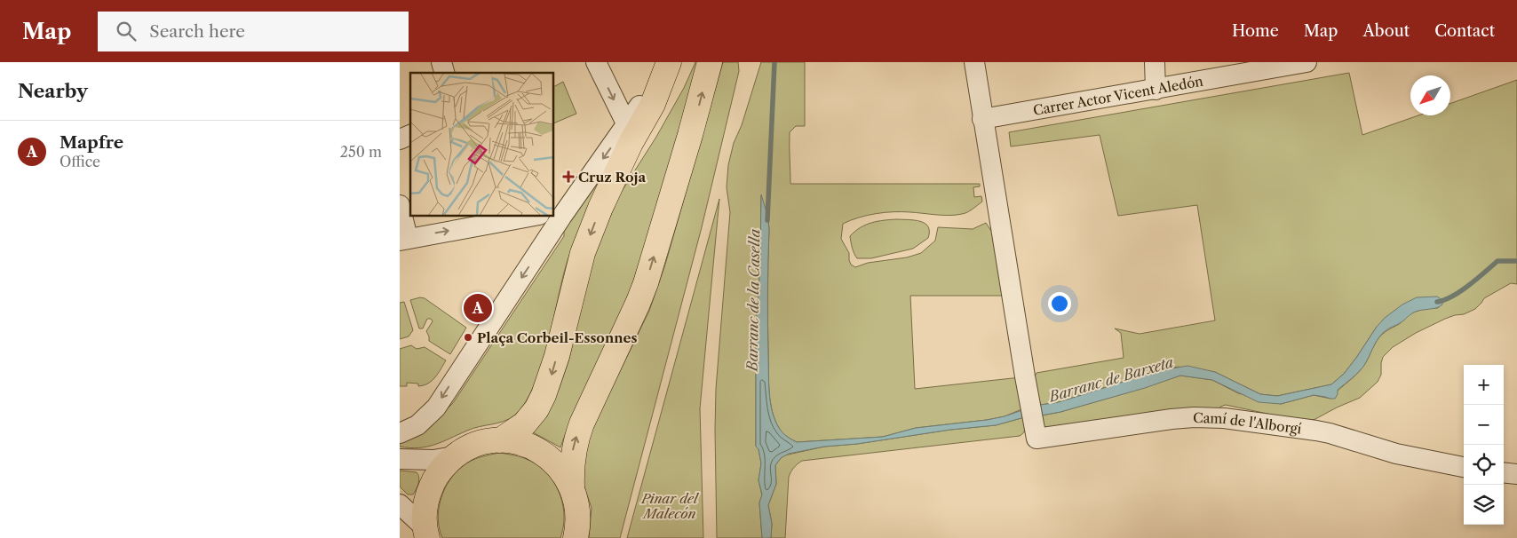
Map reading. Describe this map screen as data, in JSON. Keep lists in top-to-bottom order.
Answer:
{
  "streets": {
    "street": ["Carrer Actor Vicent Aledón", "Camí de l'Alborgí"]
  },
  "crossings": [
    ["Carrer Actor Vicent Aledón", "Camí de l'Alborgí"]
  ],
  "water": ["Barranc de la Casella", "Barranc de Barxeta"],
  "parks": ["Pinar del Malecón"],
  "places": {
    "health": ["Cruz Roja"],
    "other": ["Plaça Corbeil-Essonnes"]
  },
  "north": "bottom left",
  "page": {
    "header": "Map",
    "search": "Search here",
    "nav": [
      "Home",
      "Map",
      "About",
      "Contact"
    ],
    "heading": "Nearby",
    "list": [
      {
        "mark": "A",
        "name": "Mapfre",
        "note": "Office",
        "value": "250 m"
      }
    ],
    "pins": "A",
    "map_buttons": ["+", "−"]
  }
}
